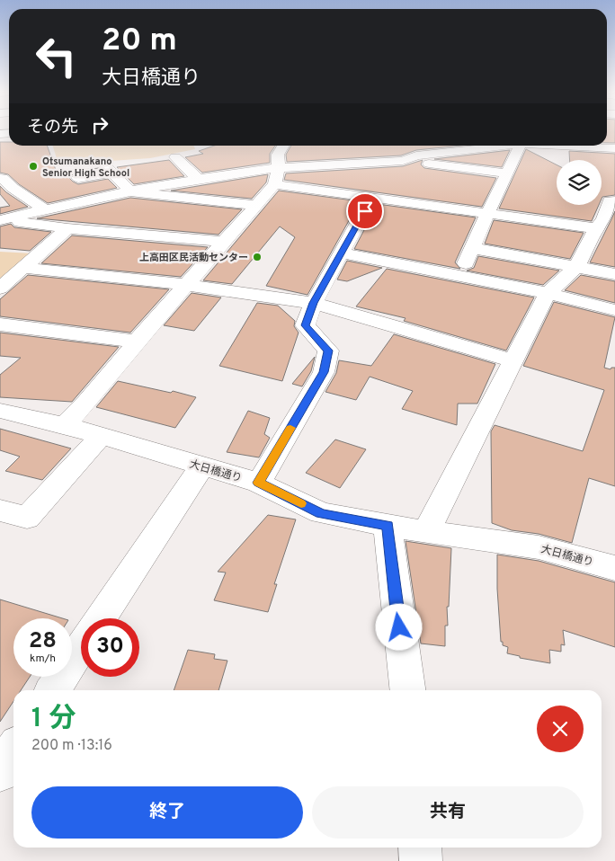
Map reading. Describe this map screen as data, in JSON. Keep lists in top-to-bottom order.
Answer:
{
  "streets": {
    "street": ["大日橋通り"]
  },
  "places": ["Otsumanakano Senior High School", "上高田区民活動センター"],
  "page": {
    "turn": ["20 m", "大日橋通り"],
    "then": "その先",
    "speed": "28 km/h",
    "limit": "30",
    "heading": ["1 分", "200 m · 13:16"],
    "buttons": ["終了", "共有"]
  }
}
